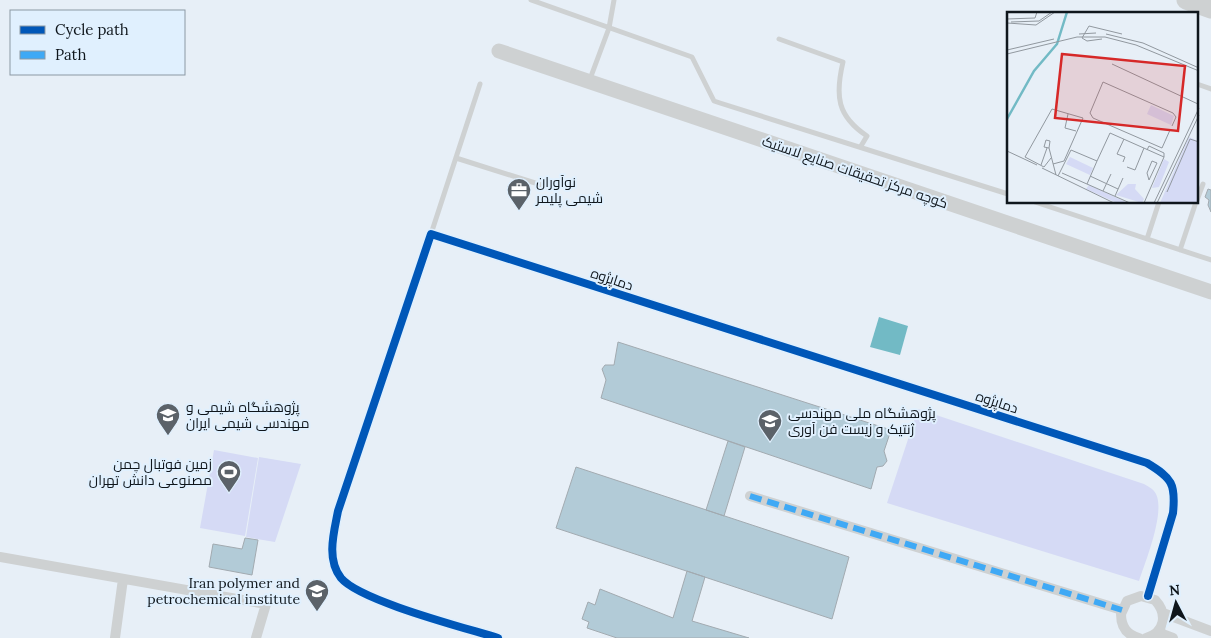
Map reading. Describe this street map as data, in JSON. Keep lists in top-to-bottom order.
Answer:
{
  "streets": {
    "street": ["کوچه مرکز تحقیقات صنایع لاستیک", "دماپژوه"]
  },
  "places": {
    "office": ["نوآوران شیمی پلیمر"],
    "school or university": ["پژوهشگاه شیمی و مهندسی شیمی ایران", "پژوهشگاه ملی مهندسی ژنتیک و زیست فن آوری", "Iran polymer and petrochemical institute"],
    "sports": ["زمین فوتبال چمن مصنوعی دانش تهران"]
  },
  "legend": ["Cycle path", "Path"],
  "north": "top"
}
